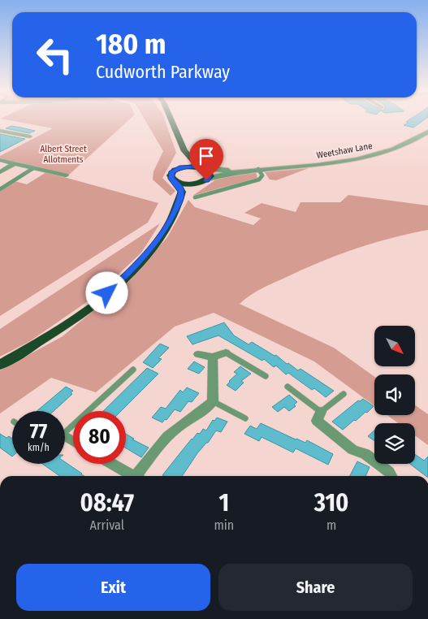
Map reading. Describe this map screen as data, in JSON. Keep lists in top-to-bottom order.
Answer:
{
  "streets": {
    "street": ["Weetshaw Lane"]
  },
  "parks": ["Albert Street Allotments"],
  "north": "bottom right",
  "page": {
    "turn": ["180 m", "Cudworth Parkway"],
    "speed": "77 km/h",
    "limit": "80",
    "eta": [
      "08:47",
      "Arrival",
      "1",
      "min",
      "310",
      "m"
    ],
    "buttons": ["Exit", "Share"]
  }
}
